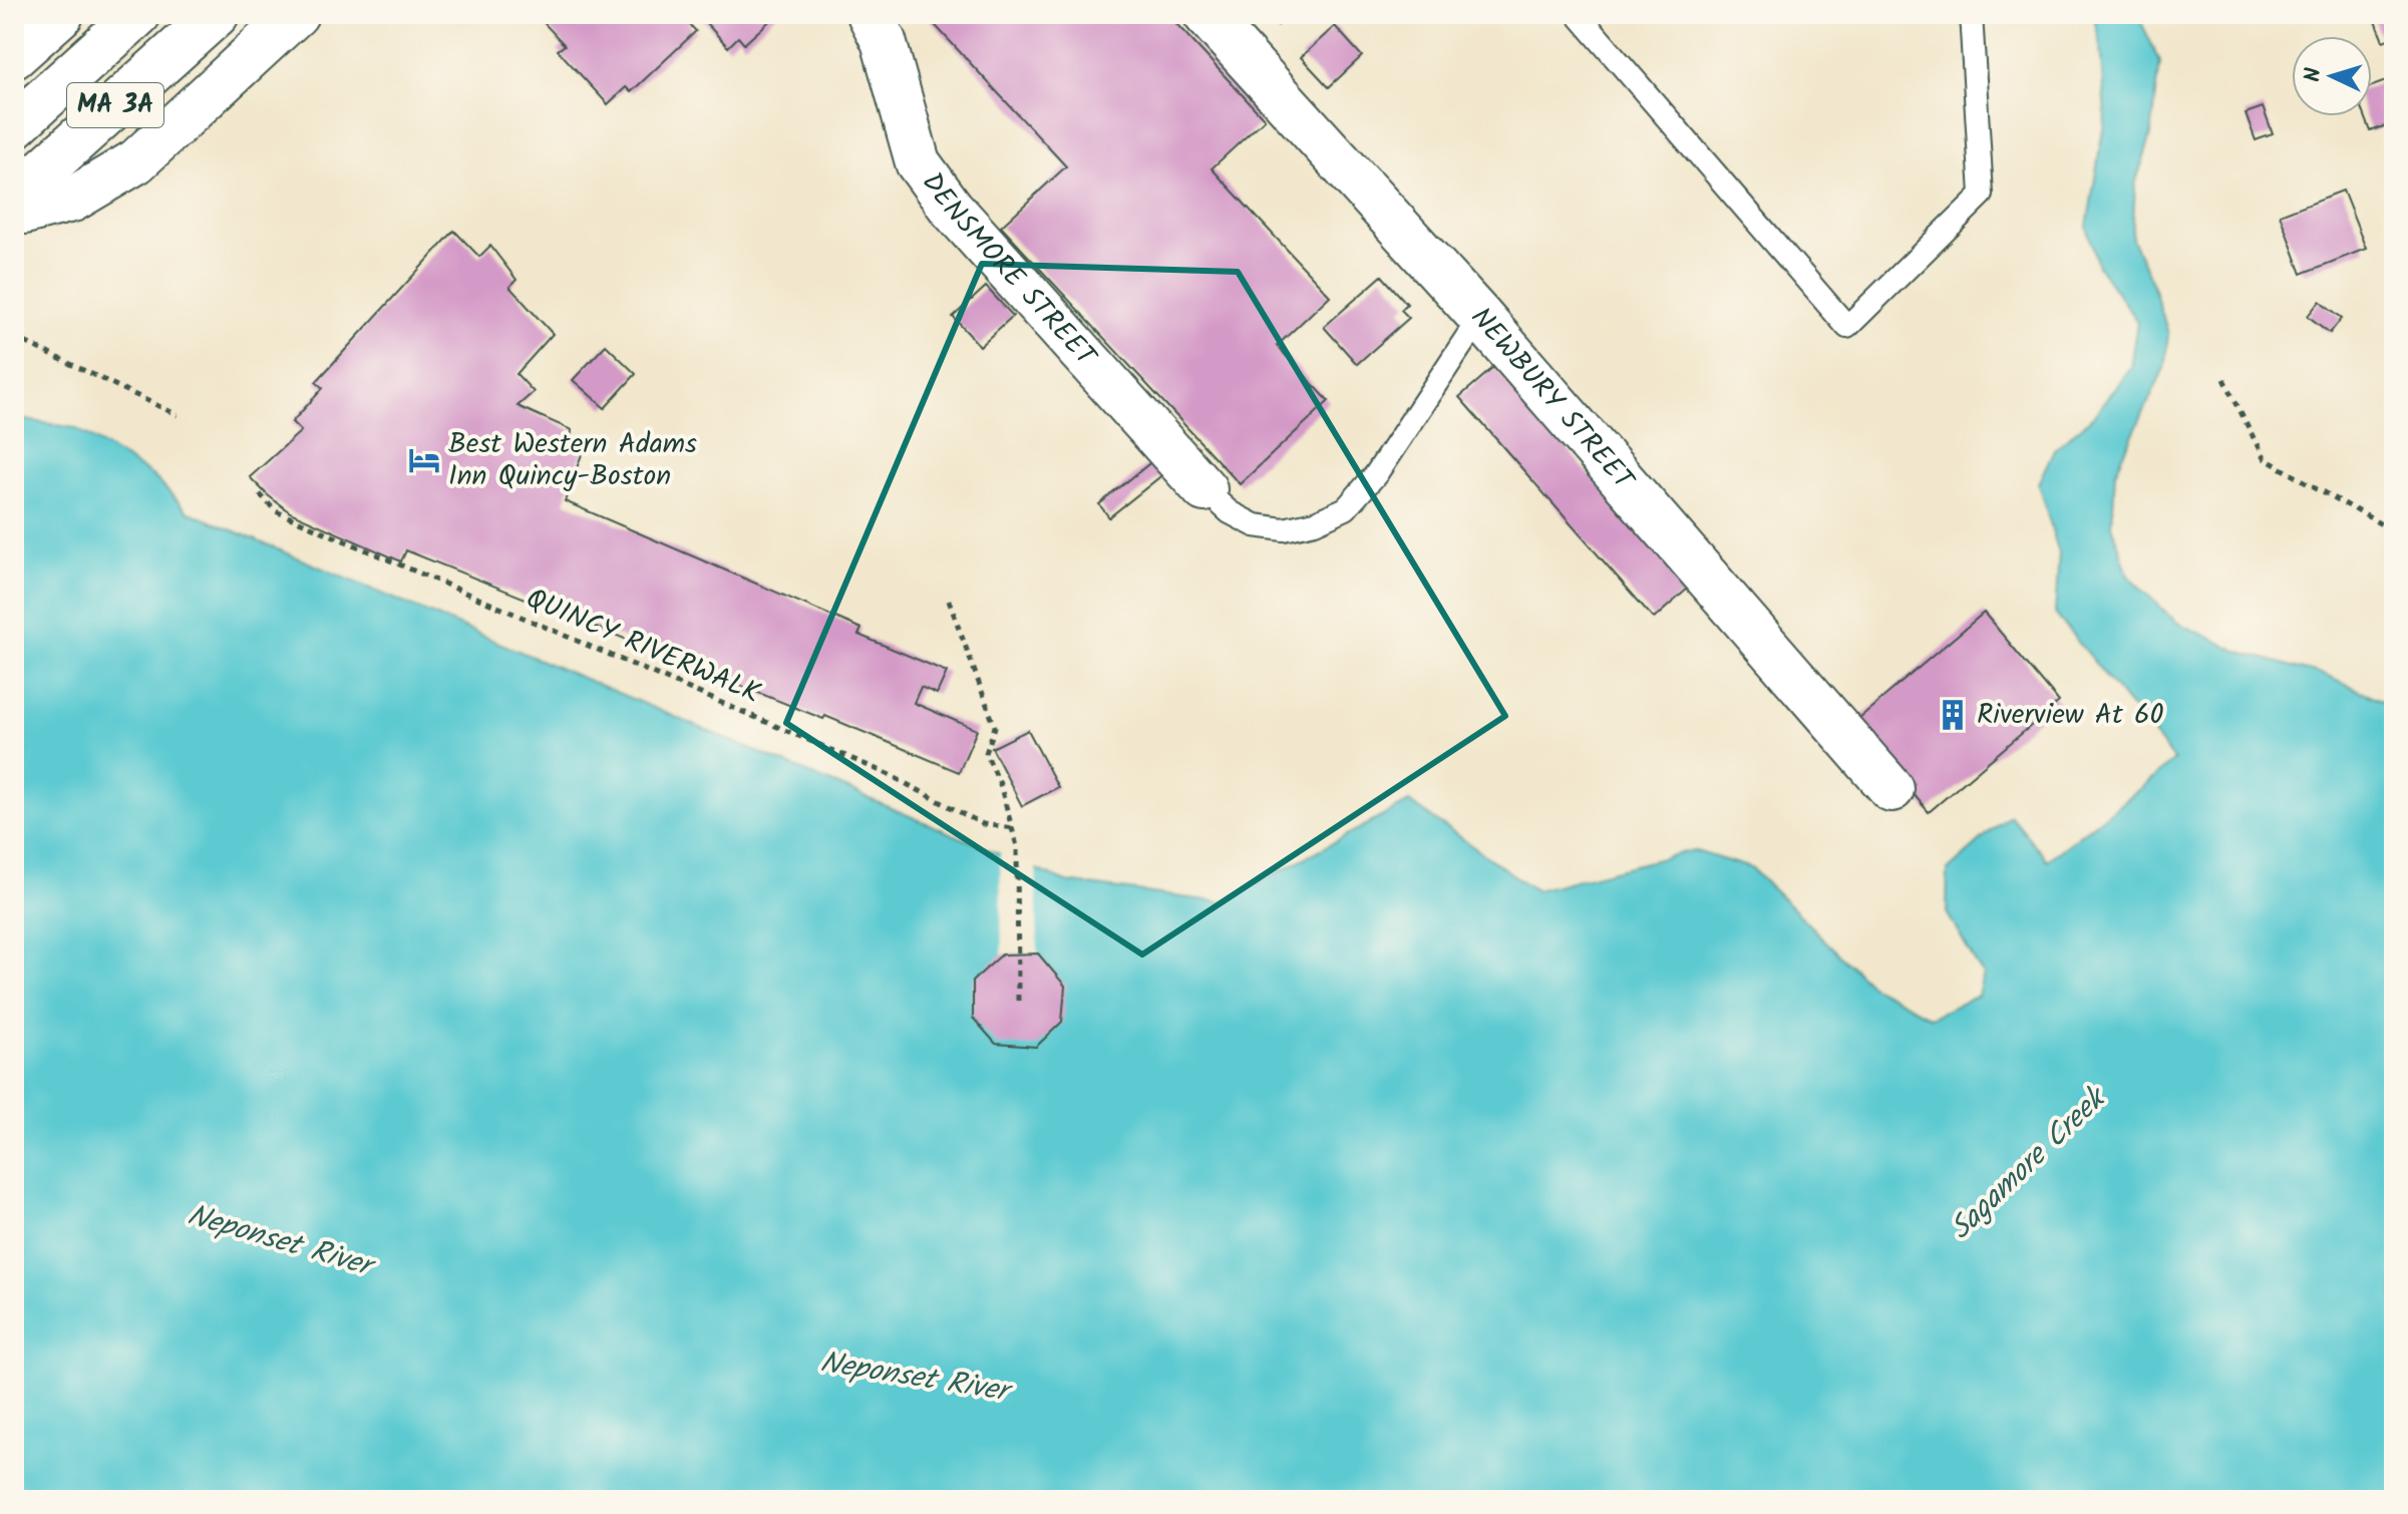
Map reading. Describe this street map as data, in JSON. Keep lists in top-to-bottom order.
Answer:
{
  "streets": {
    "street": ["MA 3A", "DENSMORE STREET", "NEWBURY STREET"],
    "path": ["QUINCY RIVERWALK"]
  },
  "water": ["Sagamore Creek", "Neponset River"],
  "places": {
    "hotel": ["Best Western Adams Inn Quincy-Boston"],
    "building": ["Riverview At 60"]
  },
  "north": "left"
}
